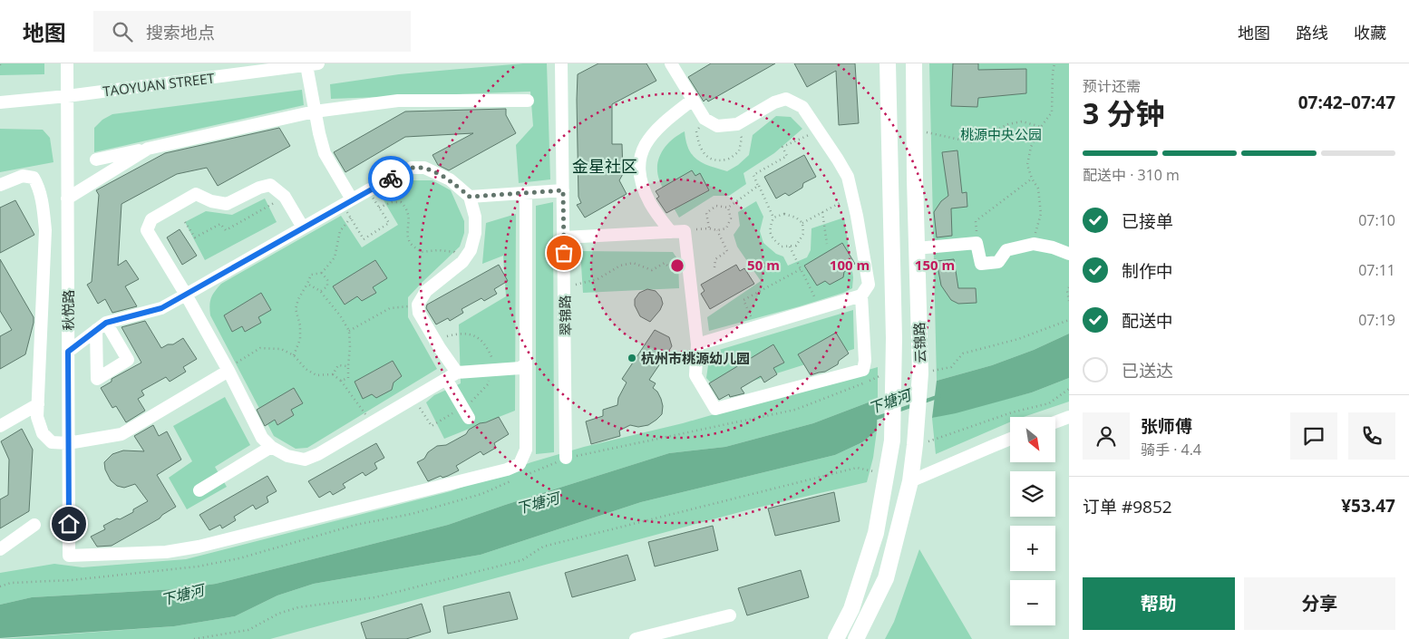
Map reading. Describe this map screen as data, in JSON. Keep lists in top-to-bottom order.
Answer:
{
  "streets": {
    "main road": ["云锦路"],
    "street": ["TAOYUAN STREET", "秋悦路", "翠锦路"]
  },
  "crossings": [
    ["TAOYUAN STREET", "秋悦路"]
  ],
  "districts": ["金星社区"],
  "water": ["下塘河"],
  "parks": ["桃源中央公园"],
  "places": ["杭州市桃源幼儿园"],
  "north": "bottom right",
  "page": {
    "header": "地图",
    "search": "搜索地点",
    "nav": ["地图", "路线", "收藏"],
    "heading": ["3 分钟", "预计还需", "07:42–07:47"],
    "panel": [
      "张师傅",
      "骑手 · 4.4",
      "订单 #9852",
      "¥53.47"
    ],
    "bar": "配送中 · 310 m",
    "list": [
      ["已接单", "07:10"],
      ["制作中", "07:11"],
      ["配送中", "07:19"],
      "已送达"
    ],
    "map_buttons": ["+", "−"],
    "buttons": ["帮助", "分享"]
  },
  "rings": ["50 m", "100 m", "150 m"]
}
